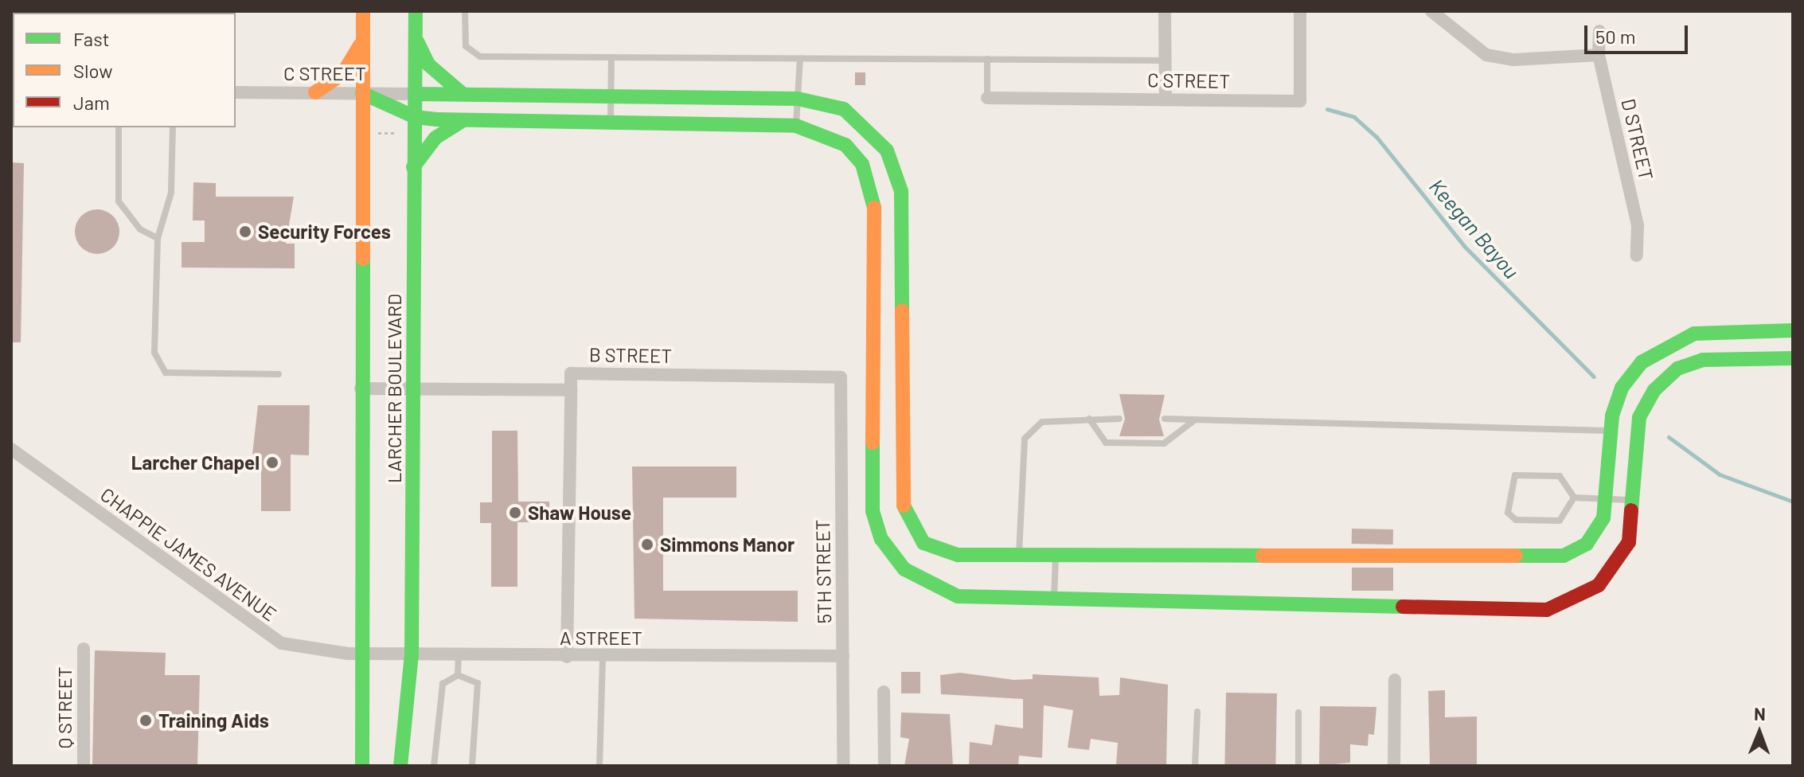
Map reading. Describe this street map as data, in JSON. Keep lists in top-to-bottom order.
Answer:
{
  "streets": {
    "main road": ["LARCHER BOULEVARD"],
    "street": [
      "C STREET",
      "D STREET",
      "B STREET",
      "CHAPPIE JAMES AVENUE",
      "5TH STREET",
      "A STREET",
      "Q STREET"
    ]
  },
  "crossings": [
    ["C STREET", "LARCHER BOULEVARD"],
    ["B STREET", "5TH STREET"],
    ["LARCHER BOULEVARD", "CHAPPIE JAMES AVENUE"],
    ["LARCHER BOULEVARD", "A STREET"],
    ["CHAPPIE JAMES AVENUE", "A STREET"],
    ["5TH STREET", "A STREET"]
  ],
  "water": ["Keegan Bayou"],
  "places": [
    "Security Forces",
    "Larcher Chapel",
    "Shaw House",
    "Simmons Manor",
    "Training Aids"
  ],
  "legend": ["Fast", "Slow", "Jam"],
  "scale_bar": "50 m",
  "north": "top"
}
